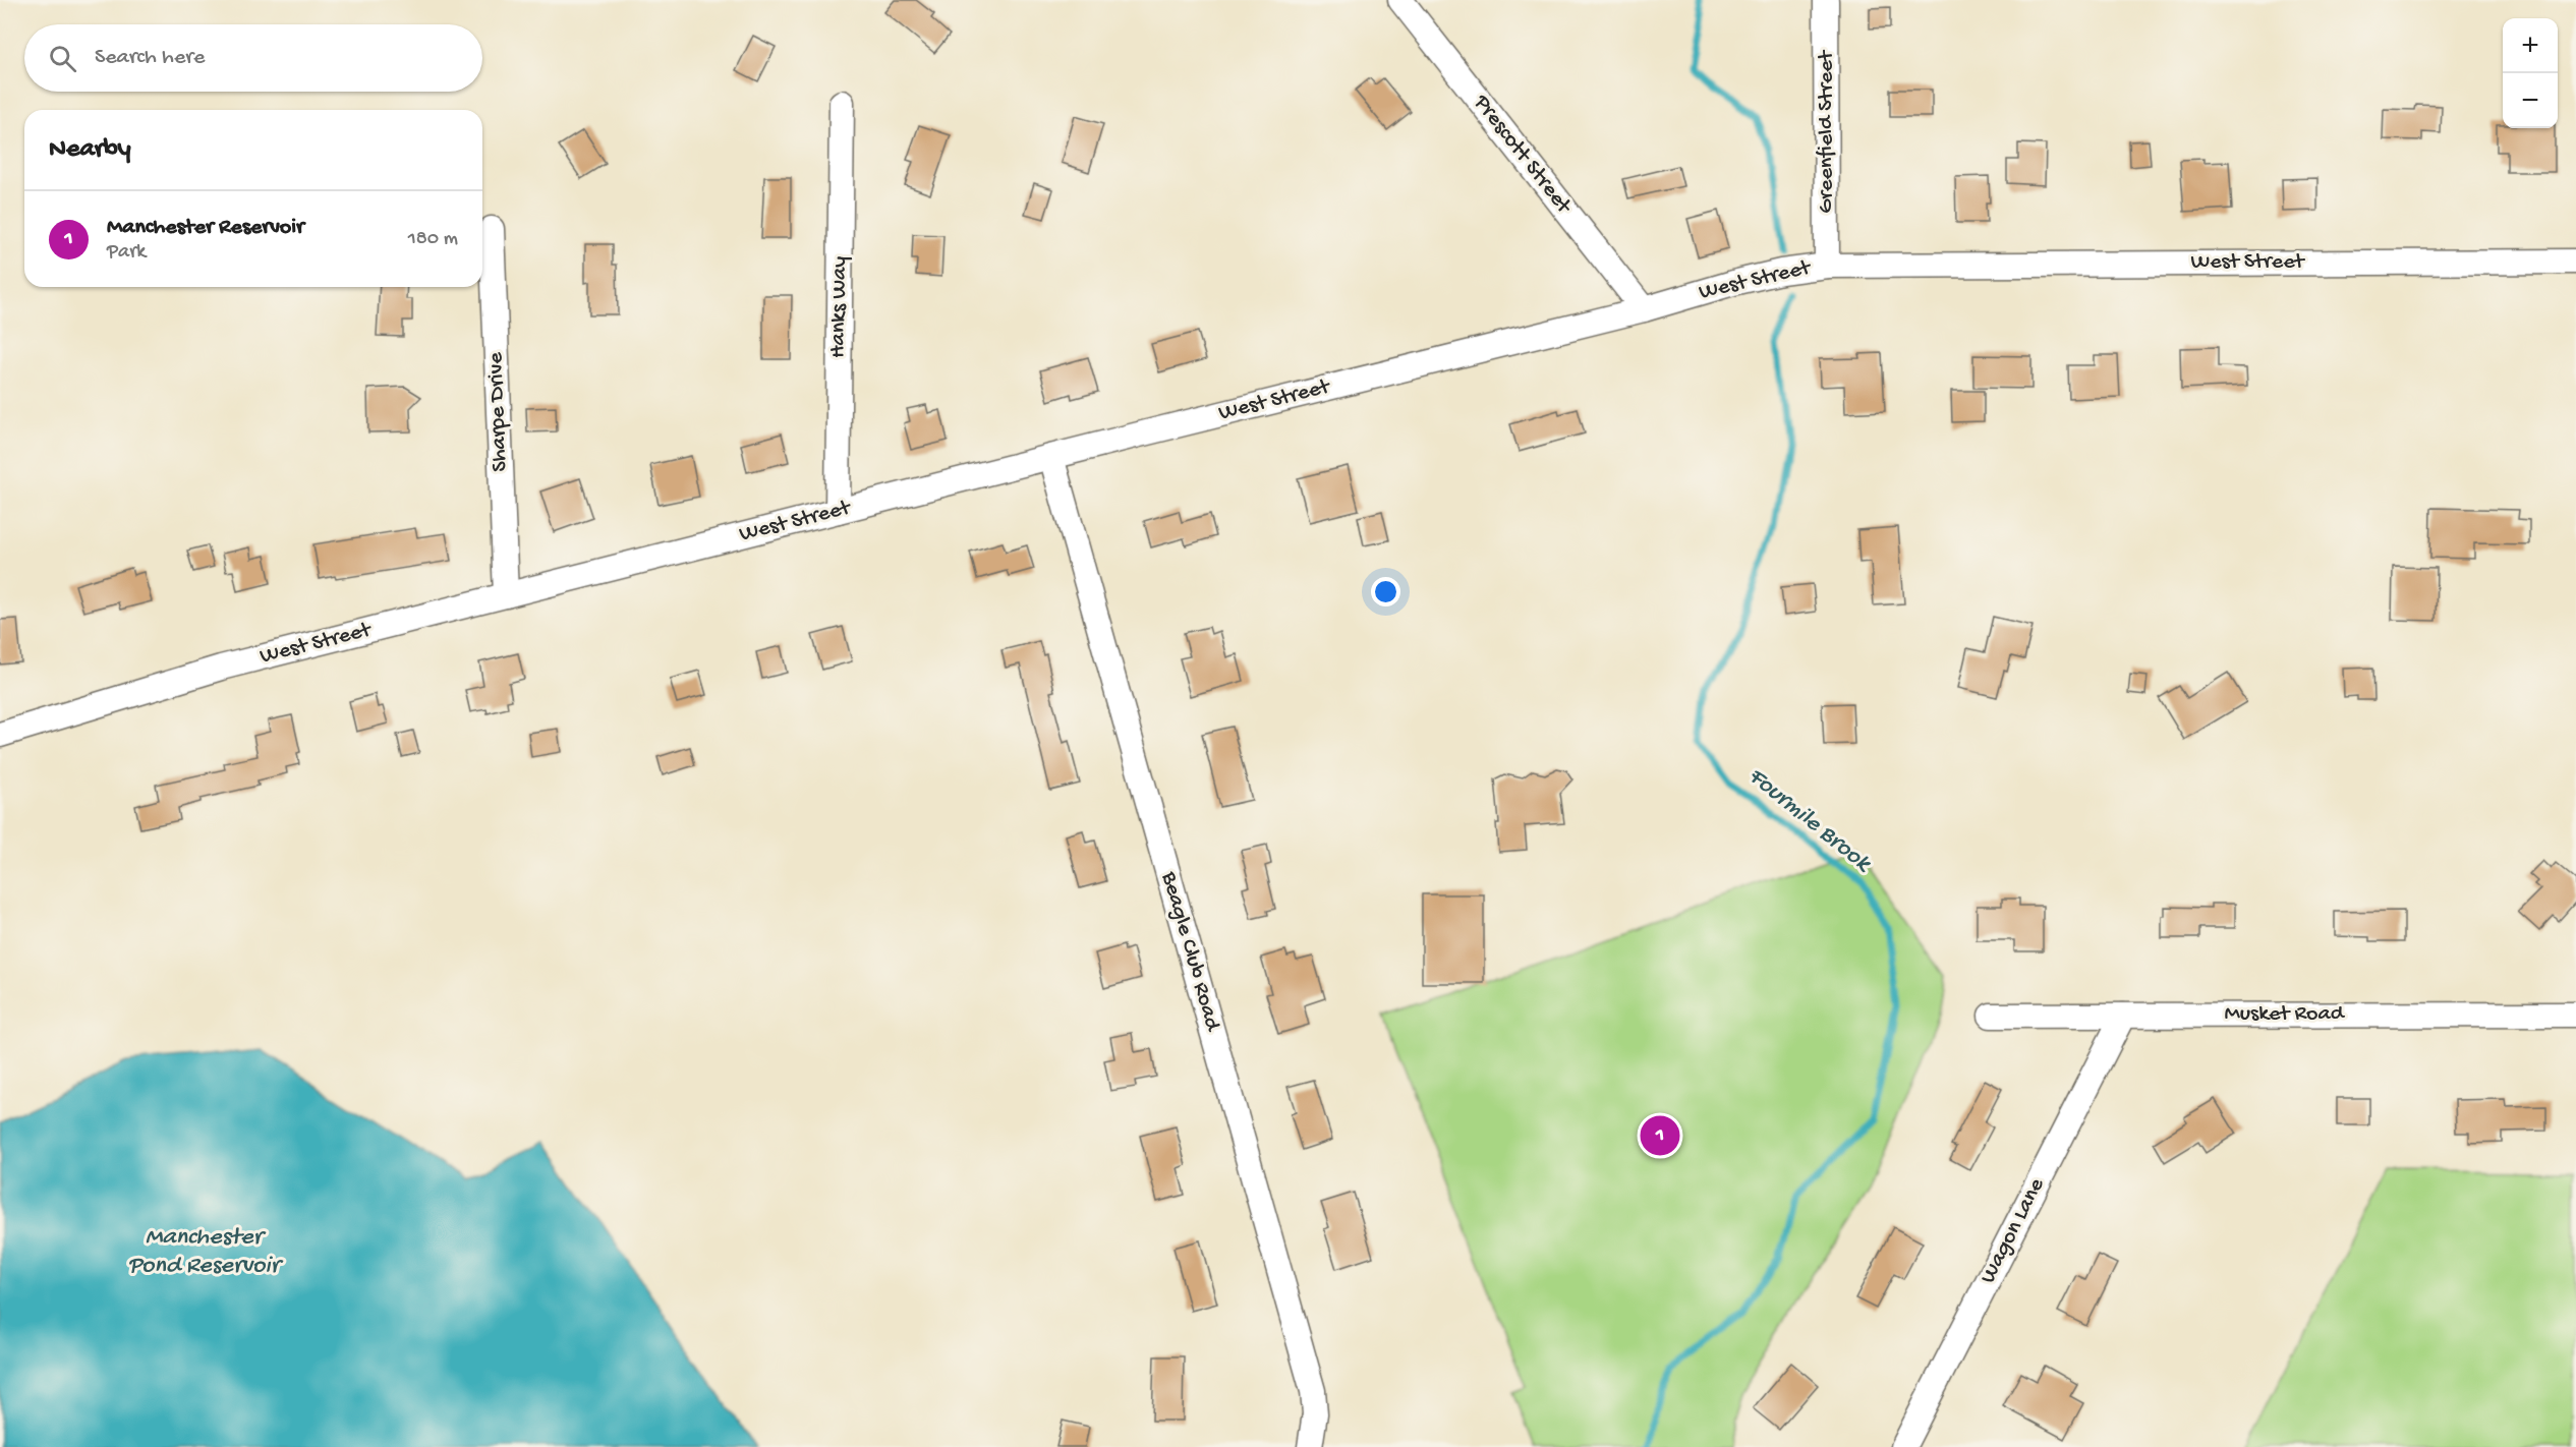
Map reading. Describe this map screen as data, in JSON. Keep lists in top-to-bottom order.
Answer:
{
  "streets": {
    "street": [
      "Greenfield Street",
      "Prescott Street",
      "West Street",
      "Hanks Way",
      "Sharpe Drive",
      "Beagle Club Road",
      "Musket Road",
      "Wagon Lane"
    ]
  },
  "crossings": [
    ["Greenfield Street", "West Street"],
    ["Prescott Street", "West Street"],
    ["West Street", "Hanks Way"],
    ["West Street", "Sharpe Drive"],
    ["West Street", "Beagle Club Road"],
    ["Musket Road", "Wagon Lane"]
  ],
  "water": ["Fourmile Brook", "Manchester Pond Reservoir"],
  "page": {
    "map_buttons": ["+", "−"],
    "search": "Search here",
    "heading": "Nearby",
    "list": [
      {
        "mark": "1",
        "name": "Manchester Reservoir",
        "note": "Park",
        "value": "180 m"
      }
    ],
    "pins": "1"
  }
}
